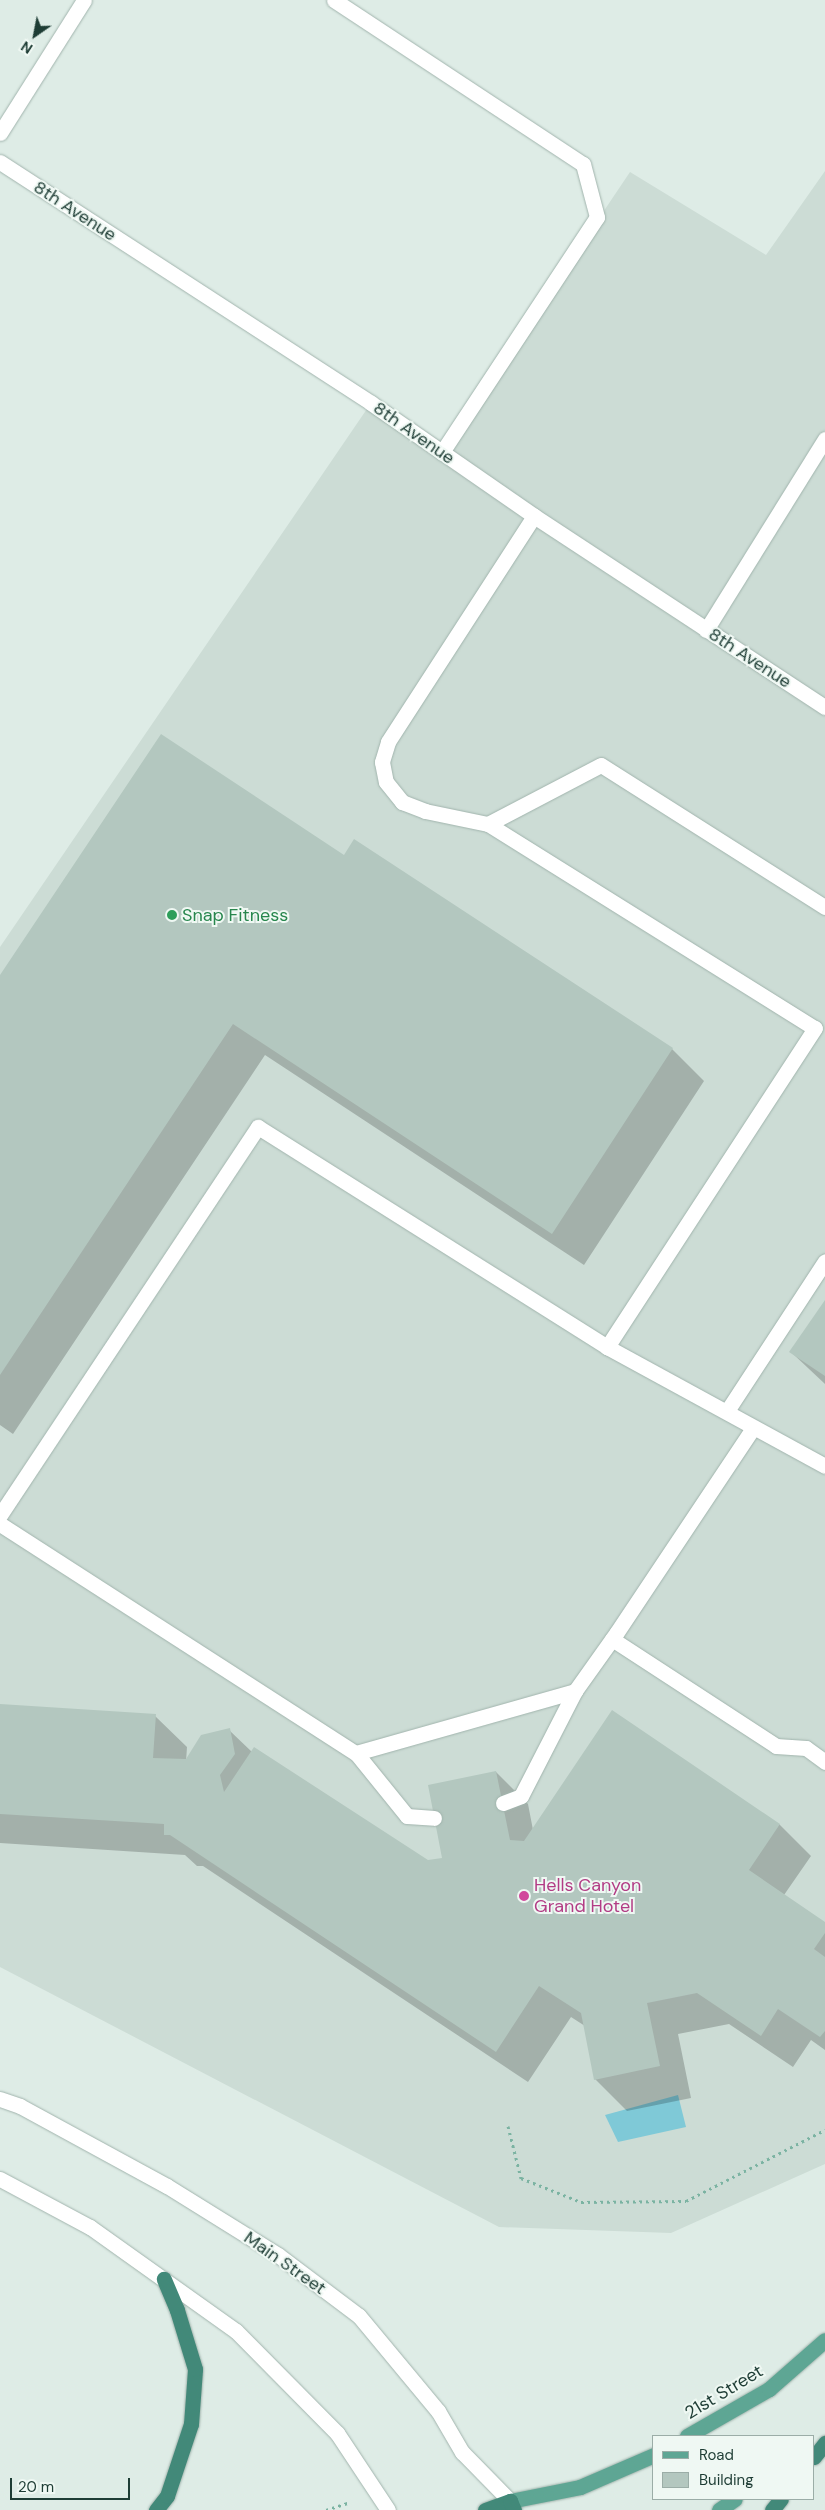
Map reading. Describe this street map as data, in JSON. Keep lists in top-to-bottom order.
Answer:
{
  "streets": {
    "main road": ["8th Avenue", "Main Street", "21st Street"]
  },
  "places": ["Snap Fitness", "Hells Canyon Grand Hotel"],
  "legend": ["Road", "Building"],
  "scale_bar": "20 m",
  "north": "bottom left"
}
